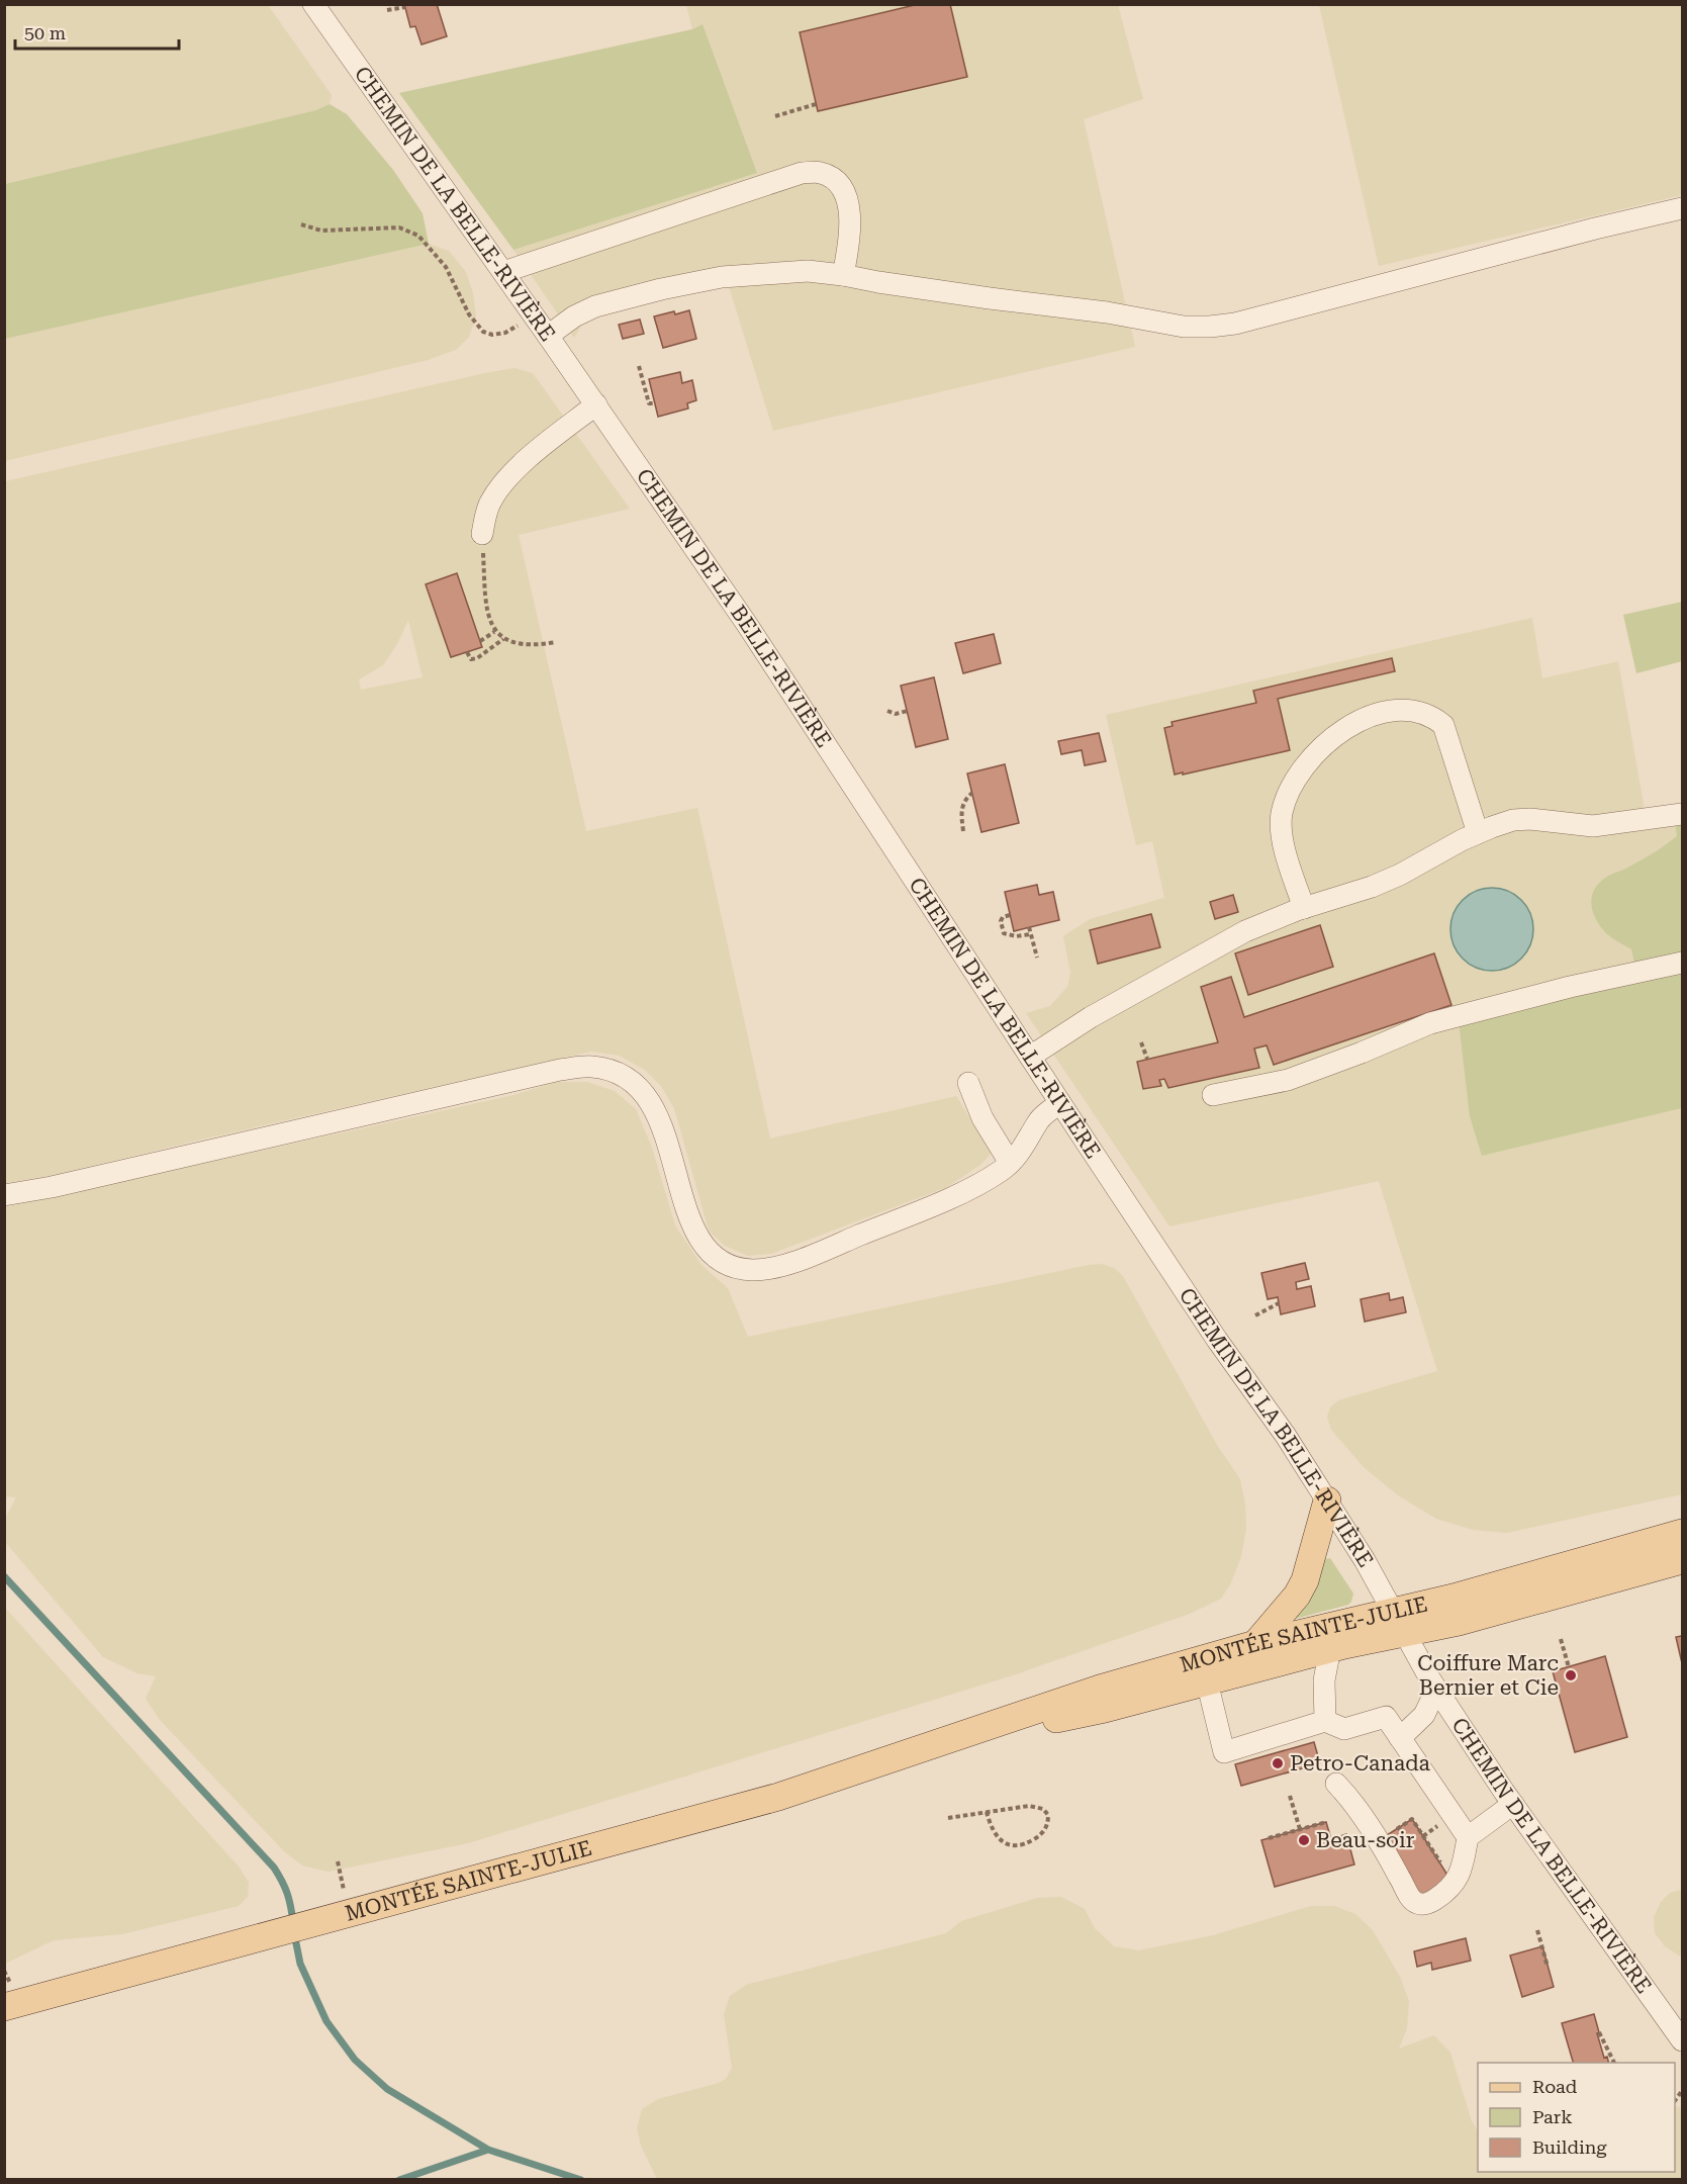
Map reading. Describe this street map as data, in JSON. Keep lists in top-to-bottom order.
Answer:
{
  "streets": {
    "main road": ["MONTÉE SAINTE-JULIE"],
    "street": ["CHEMIN DE LA BELLE-RIVIÈRE"]
  },
  "crossings": [
    ["CHEMIN DE LA BELLE-RIVIÈRE", "MONTÉE SAINTE-JULIE"]
  ],
  "places": ["Coiffure Marc Bernier et Cie", "Petro-Canada", "Beau-soir"],
  "legend": ["Road", "Park", "Building"],
  "scale_bar": "50 m"
}
